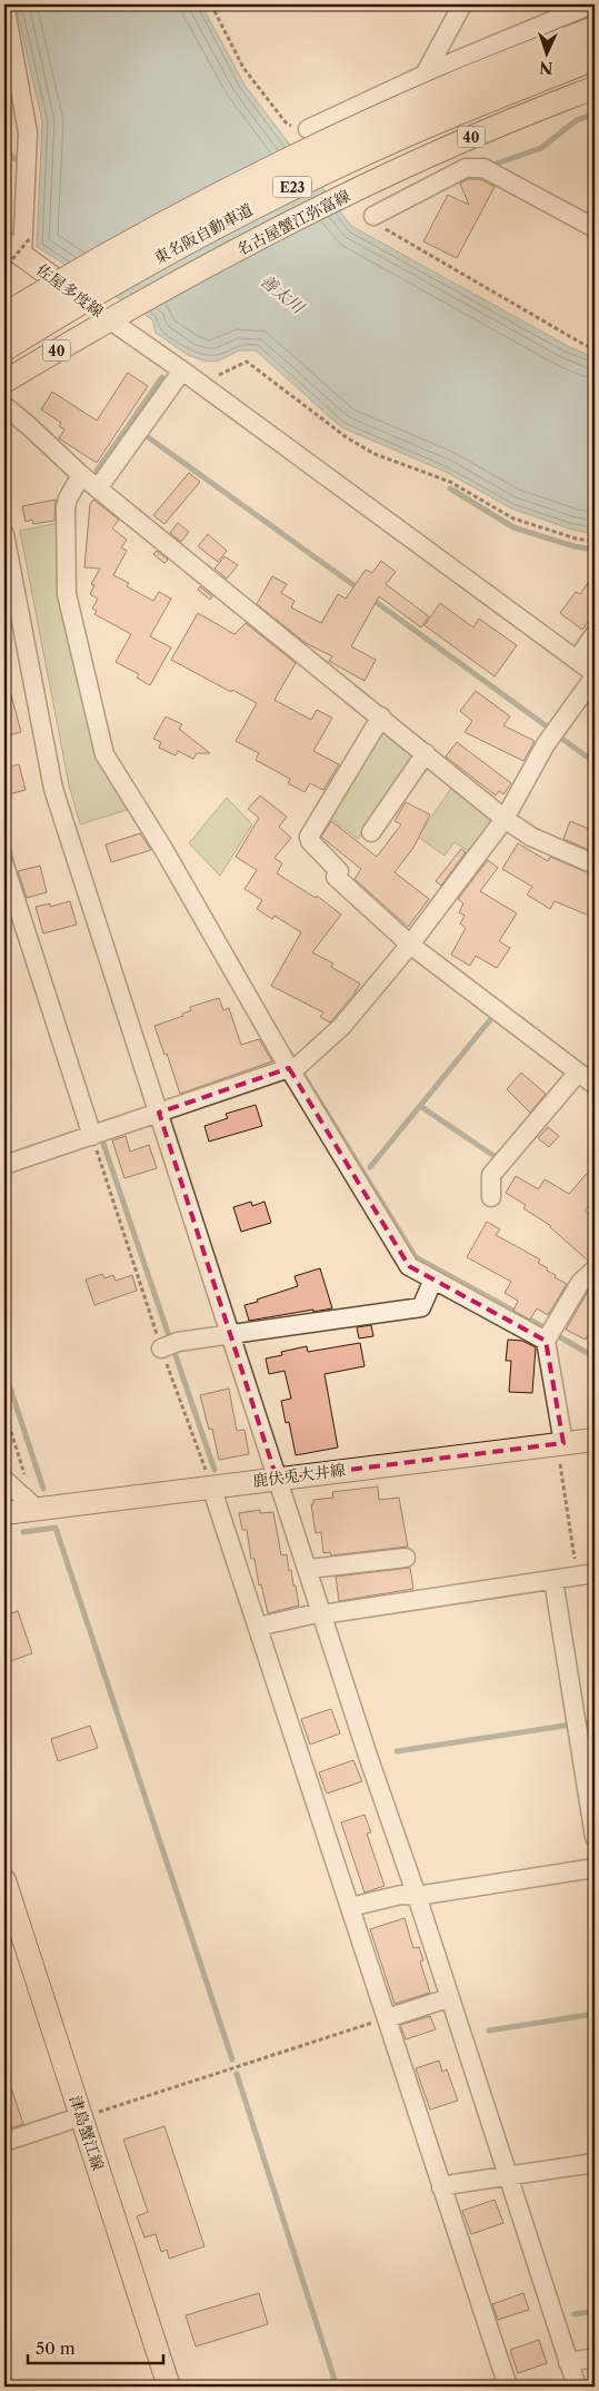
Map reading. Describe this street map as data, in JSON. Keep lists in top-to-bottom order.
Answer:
{
  "streets": {
    "highway": ["E23", "東名阪自動車道"],
    "main road": [
      "40",
      "名古屋蟹江弥富線",
      "佐屋多度線",
      "鹿伏兎大井線",
      "津島蟹江線"
    ]
  },
  "crossings": [
    ["名古屋蟹江弥富線", "佐屋多度線"]
  ],
  "water": ["善太川"],
  "scale_bar": "50 m",
  "north": "bottom"
}
